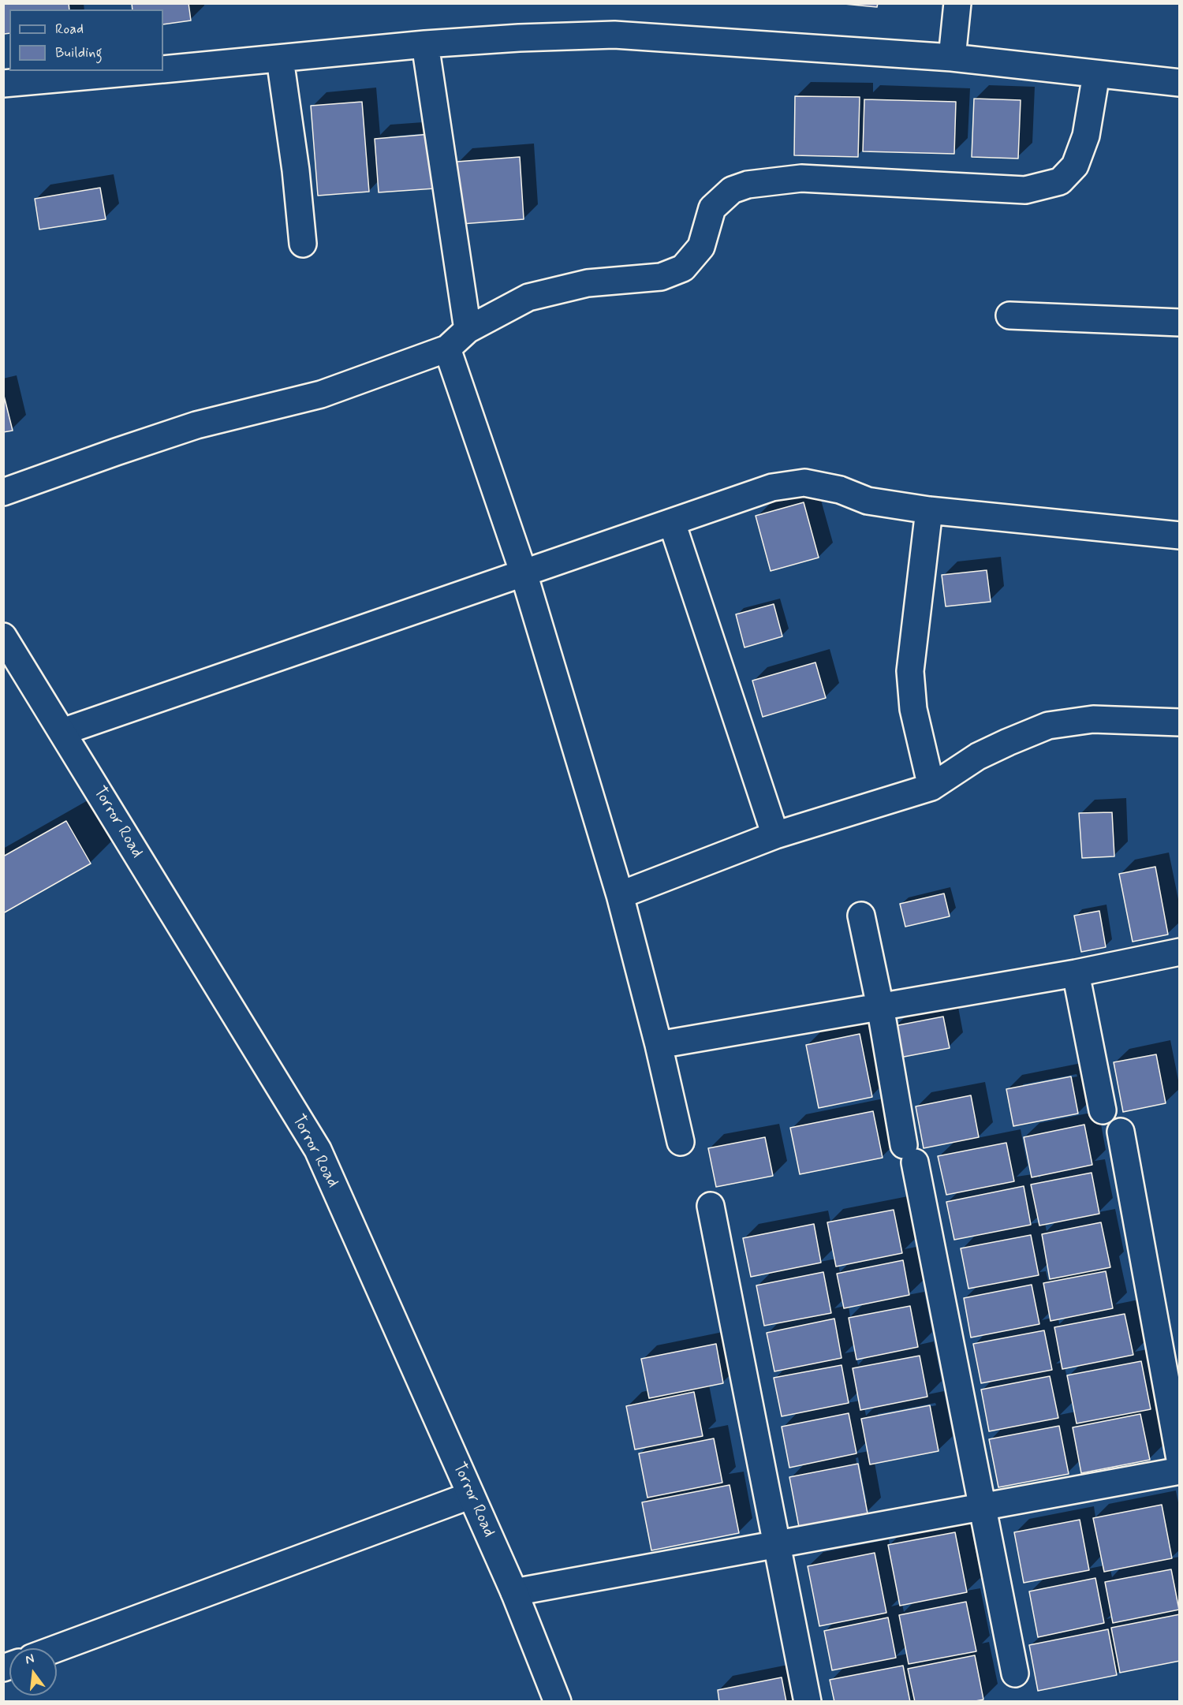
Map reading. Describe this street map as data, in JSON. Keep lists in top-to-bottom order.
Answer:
{
  "streets": {
    "street": ["Torror Road"]
  },
  "legend": ["Road", "Building"],
  "north": "top"
}
